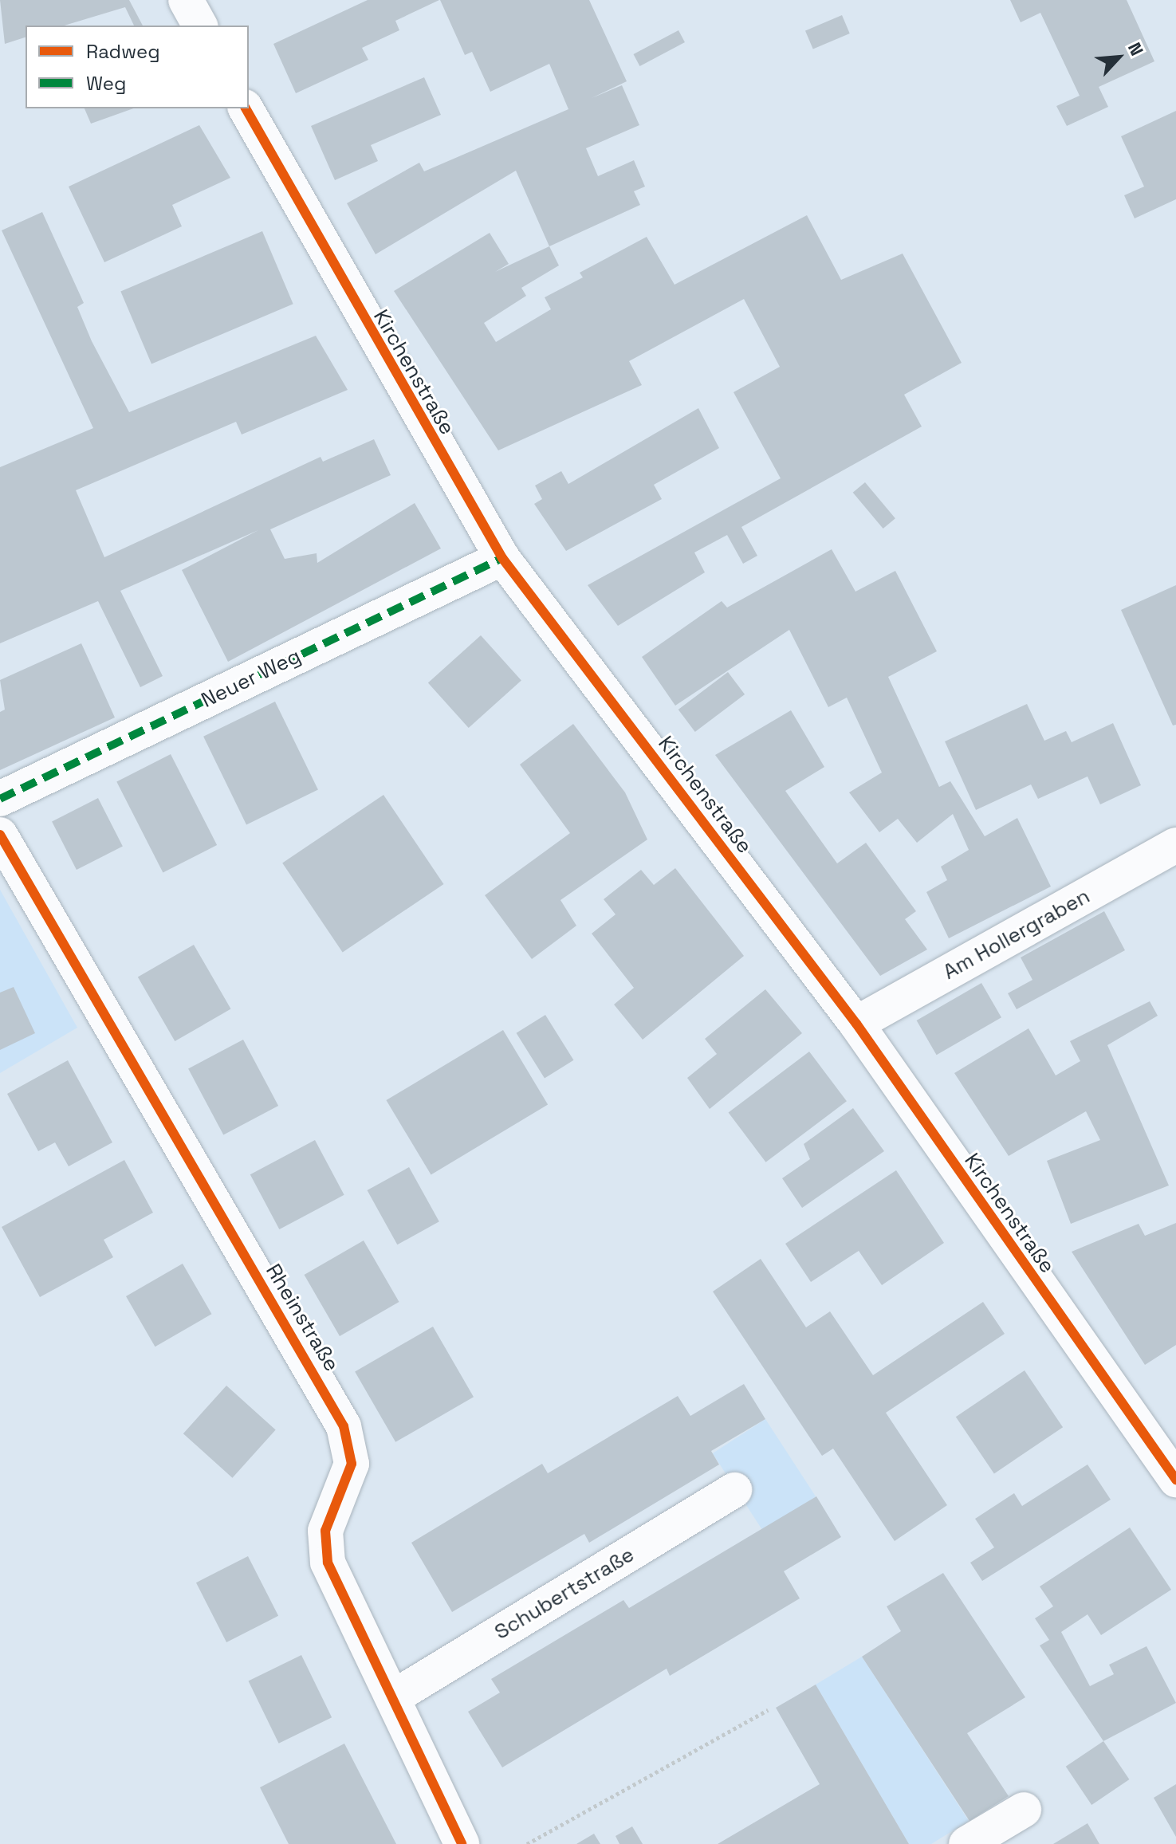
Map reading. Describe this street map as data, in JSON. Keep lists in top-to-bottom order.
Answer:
{
  "streets": {
    "street": [
      "Kirchenstraße",
      "Neuer Weg",
      "Am Hollergraben",
      "Rheinstraße",
      "Schubertstraße"
    ]
  },
  "crossings": [
    ["Kirchenstraße", "Neuer Weg"],
    ["Kirchenstraße", "Am Hollergraben"],
    ["Rheinstraße", "Schubertstraße"]
  ],
  "legend": ["Radweg", "Weg"],
  "north": "top right"
}
